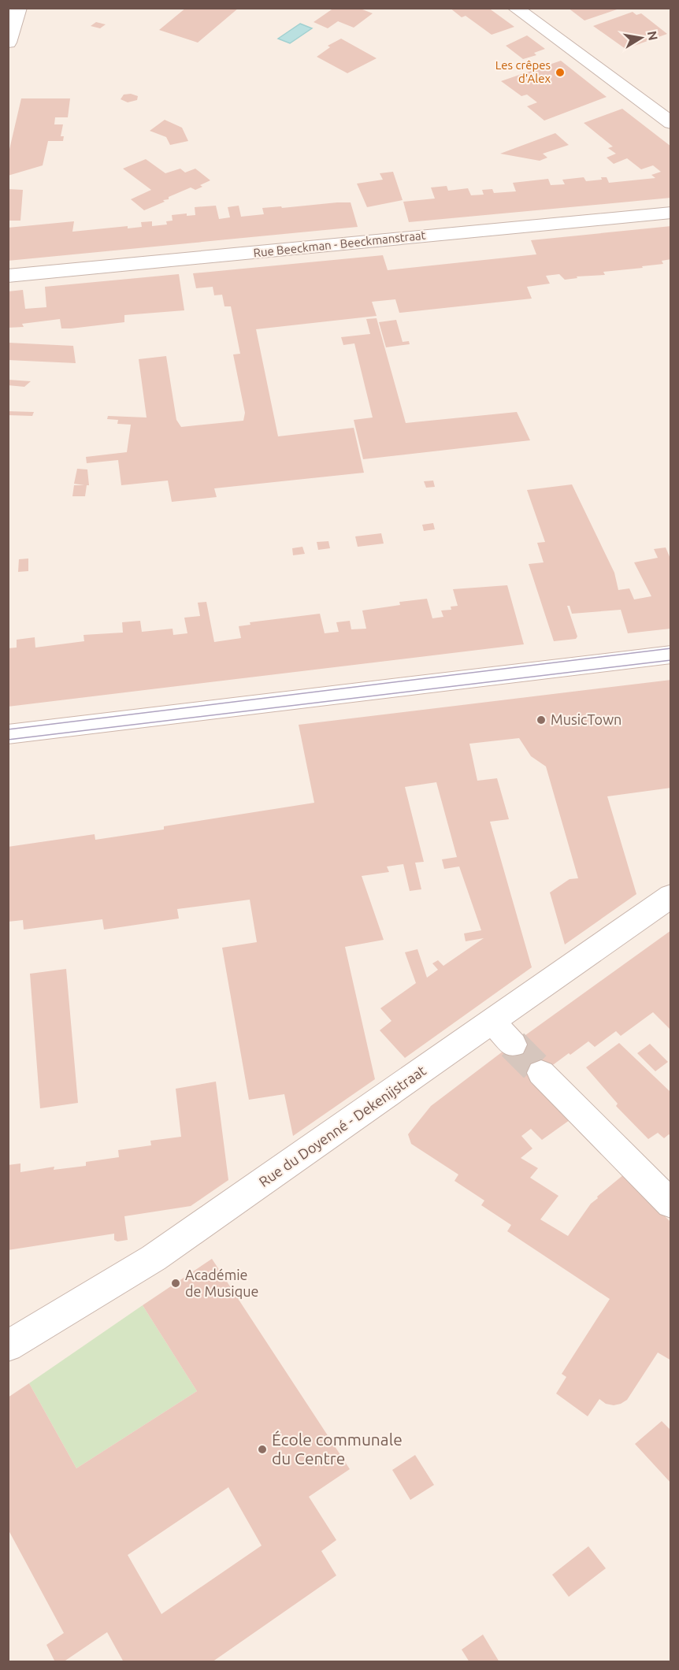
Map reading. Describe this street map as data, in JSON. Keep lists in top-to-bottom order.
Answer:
{
  "streets": {
    "street": ["Rue Beeckman - Beeckmanstraat", "Rue du Doyenné - Dekenijstraat"]
  },
  "places": [
    "Les crêpes d'Alex",
    "MusicTown",
    "Académie de Musique",
    "École communale du Centre"
  ],
  "north": "right"
}
